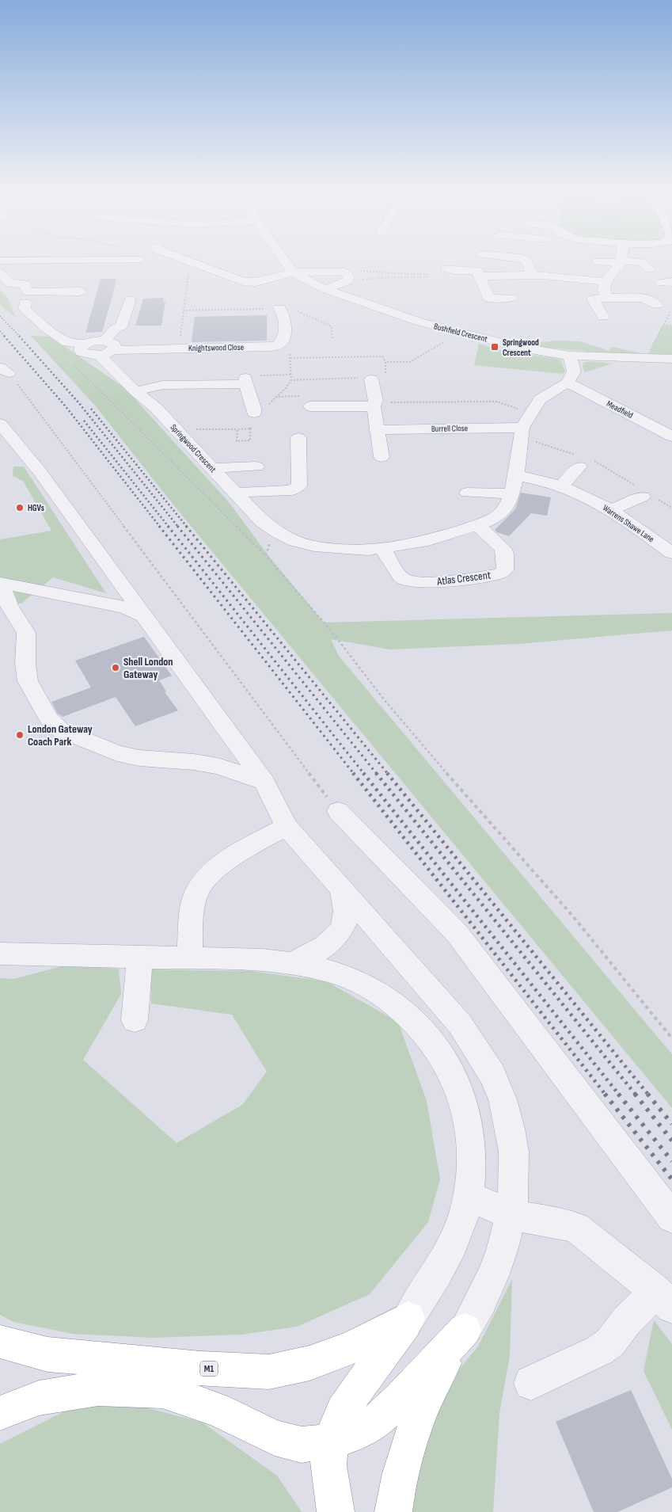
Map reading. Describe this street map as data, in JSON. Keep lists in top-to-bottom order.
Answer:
{
  "streets": {
    "highway": ["M1"],
    "street": [
      "Bushfield Crescent",
      "Knightswood Close",
      "Meadfield",
      "Burrell Close",
      "Springwood Crescent",
      "Warrens Shawe Lane",
      "Atlas Crescent"
    ]
  },
  "crossings": [
    ["Knightswood Close", "Springwood Crescent"],
    ["Meadfield", "Springwood Crescent"],
    ["Burrell Close", "Springwood Crescent"],
    ["Springwood Crescent", "Warrens Shawe Lane"],
    ["Springwood Crescent", "Atlas Crescent"]
  ],
  "places": {
    "transit": ["Springwood Crescent"],
    "other": ["HGVs", "Shell London Gateway", "London Gateway Coach Park"]
  }
}
